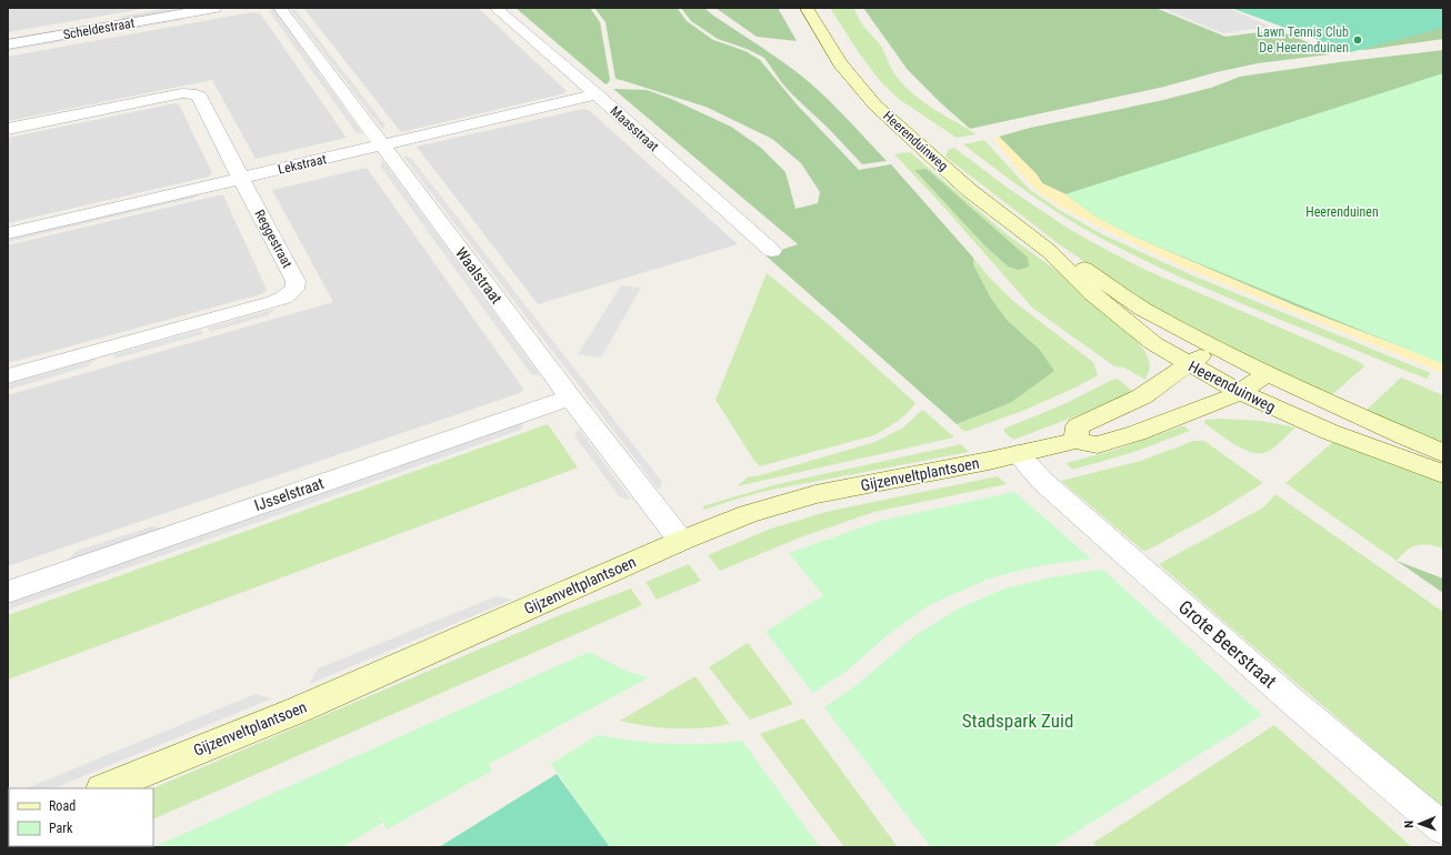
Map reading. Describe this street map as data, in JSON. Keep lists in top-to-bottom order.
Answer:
{
  "streets": {
    "main road": ["Heerenduinweg", "Gijzenveltplantsoen"],
    "street": [
      "Scheldestraat",
      "Maasstraat",
      "Lekstraat",
      "Reggestraat",
      "Waalstraat",
      "IJsselstraat",
      "Grote Beerstraat"
    ]
  },
  "crossings": [
    ["Maasstraat", "Lekstraat"],
    ["Heerenduinweg", "Gijzenveltplantsoen"],
    ["Lekstraat", "Reggestraat"],
    ["Lekstraat", "Waalstraat"],
    ["Waalstraat", "Gijzenveltplantsoen"],
    ["Waalstraat", "IJsselstraat"],
    ["Gijzenveltplantsoen", "Grote Beerstraat"]
  ],
  "parks": ["Heerenduinen", "Stadspark Zuid"],
  "places": ["Lawn Tennis Club De Heerenduinen"],
  "legend": ["Road", "Park"],
  "north": "left"
}
